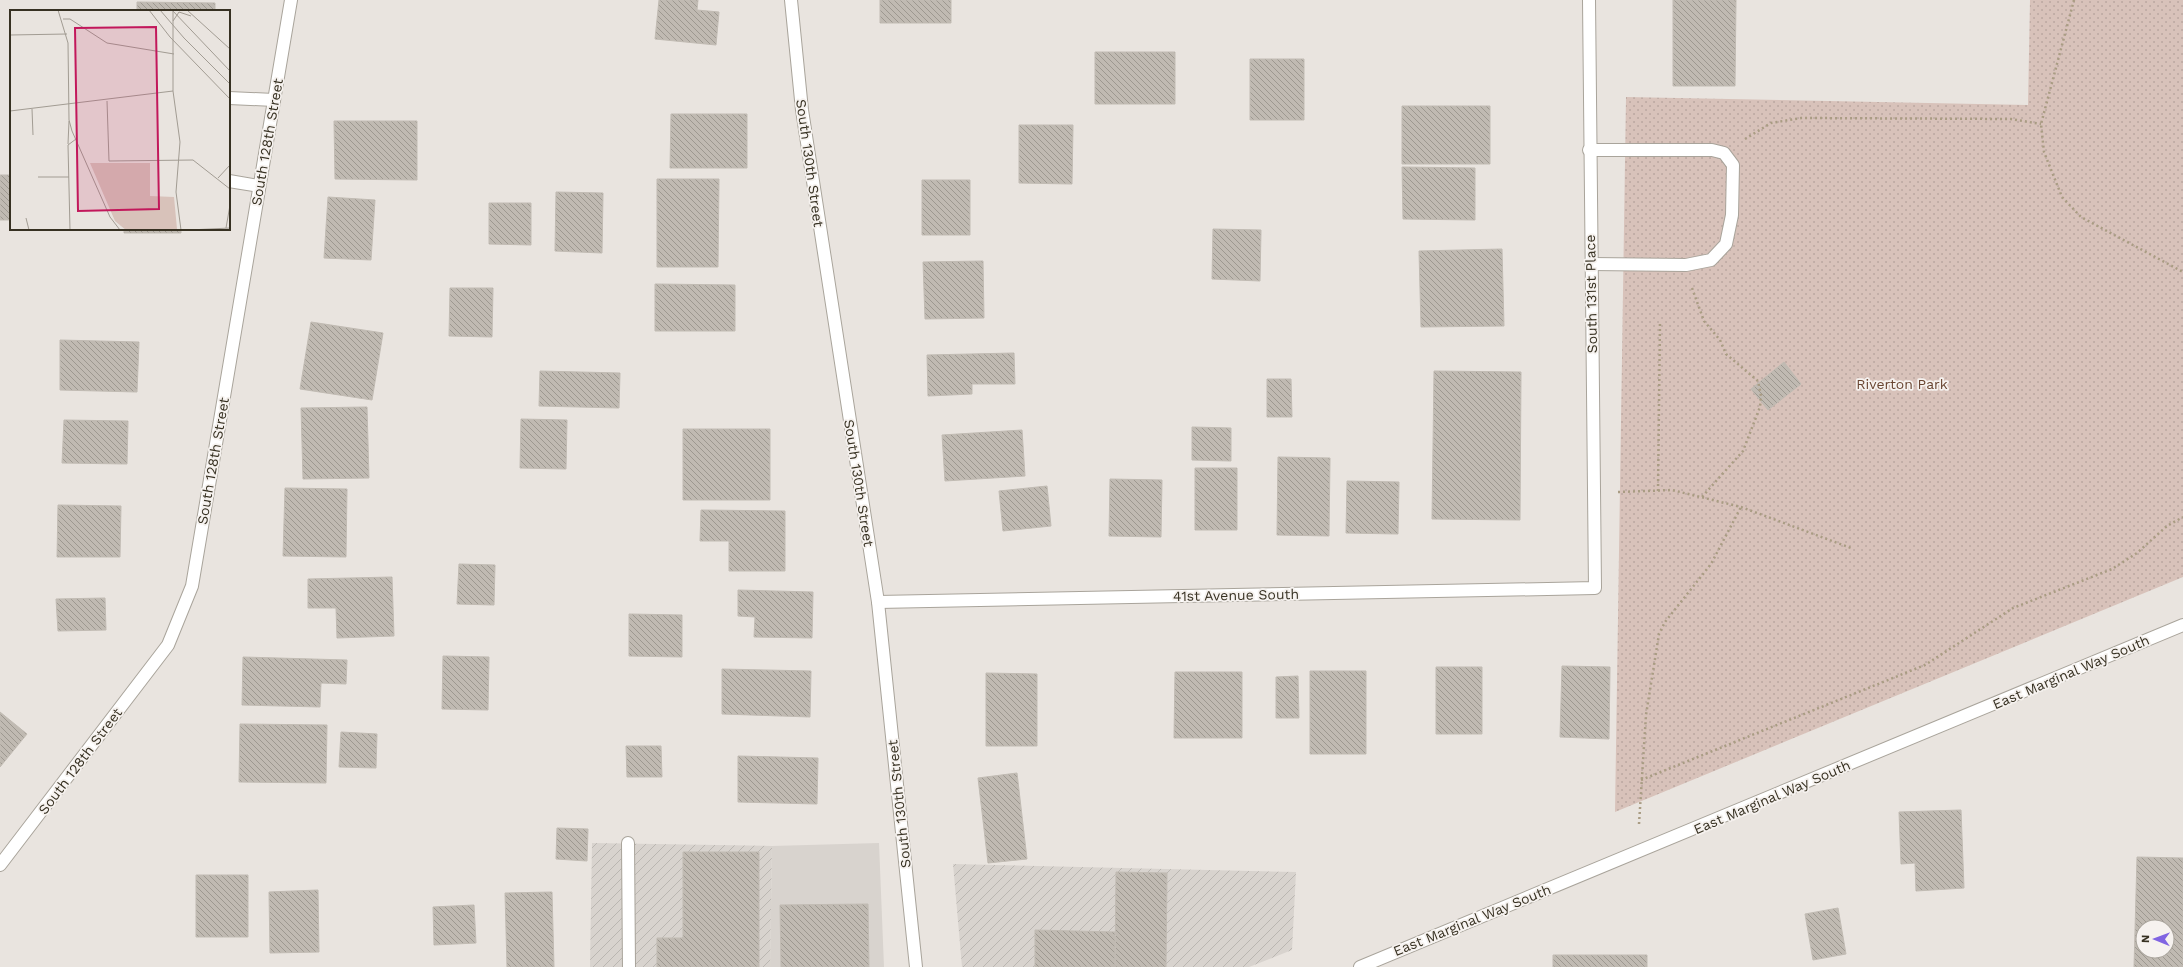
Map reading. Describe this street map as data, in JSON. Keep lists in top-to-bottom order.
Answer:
{
  "streets": {
    "street": [
      "South 128th Street",
      "South 130th Street",
      "South 131st Place",
      "41st Avenue South",
      "East Marginal Way South"
    ]
  },
  "crossings": [
    ["South 130th Street", "41st Avenue South"],
    ["South 131st Place", "41st Avenue South"]
  ],
  "parks": ["Riverton Park"],
  "north": "left"
}
